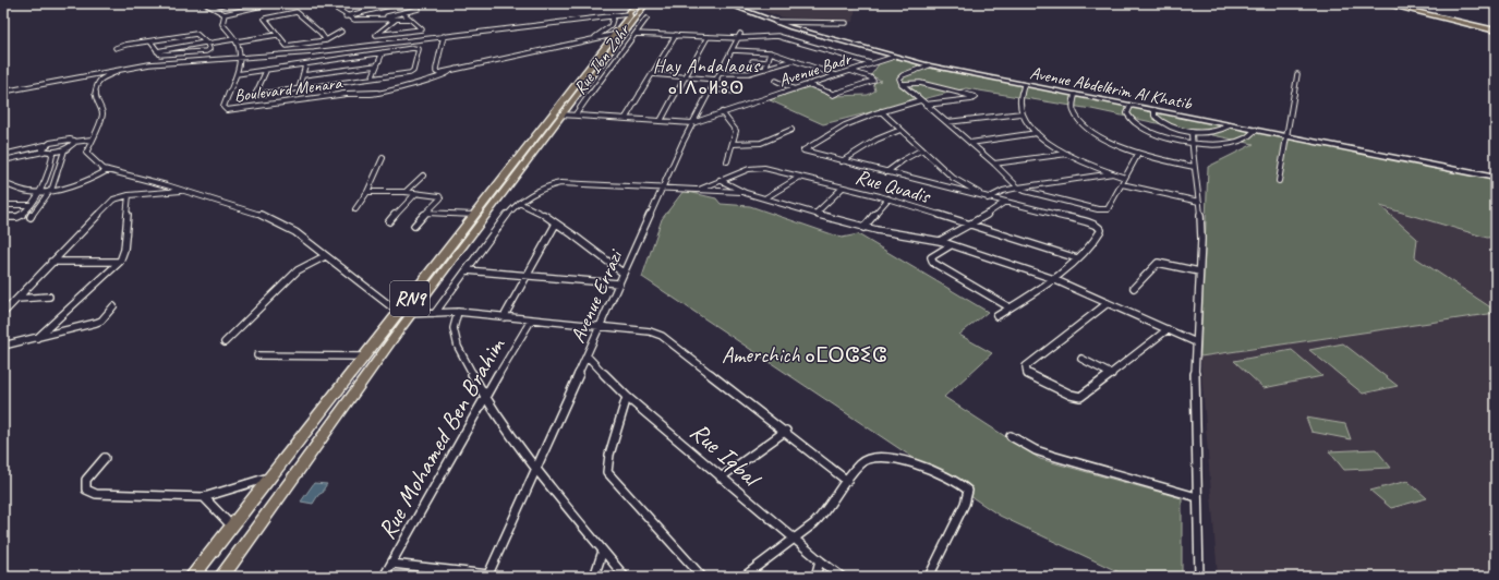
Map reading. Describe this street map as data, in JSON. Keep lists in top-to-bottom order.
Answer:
{
  "streets": {
    "main road": ["RN9"],
    "street": [
      "Rue Ibn Zohr",
      "Avenue Badr",
      "Avenue Abdelkrim Al Khatib",
      "Boulevard Menara",
      "Rue Quadis",
      "Avenue Errazi",
      "Rue Mohamed Ben Brahim",
      "Rue Iqbal"
    ]
  },
  "crossings": [
    ["Avenue Badr", "Avenue Abdelkrim Al Khatib"],
    ["Avenue Badr", "Avenue Errazi"],
    ["Avenue Errazi", "Rue Iqbal"]
  ],
  "districts": ["Hay Andalaous ⴰⵏⴷⴰⵍⵓⵙ", "Amerchich ⴰⵎⵔⵛⵉⵛ"]
}
